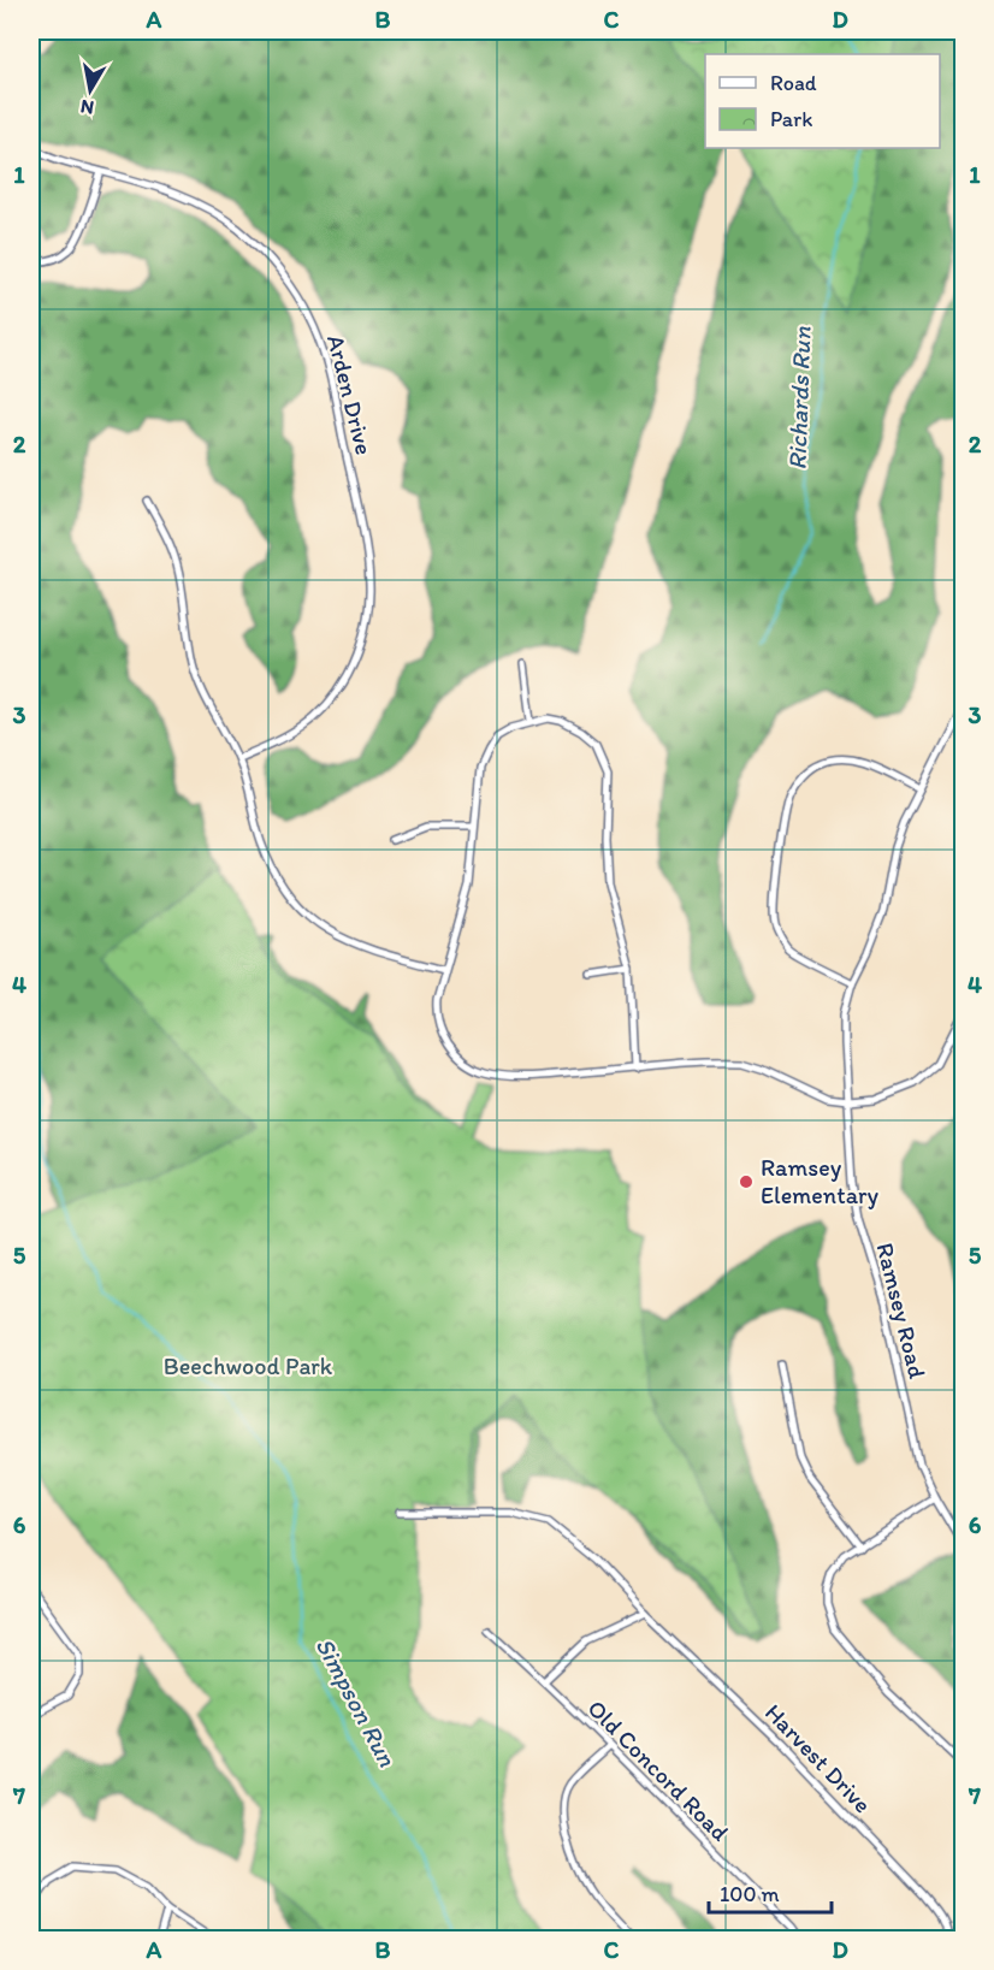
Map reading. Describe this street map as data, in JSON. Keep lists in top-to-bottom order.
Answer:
{
  "streets": {
    "street": [
      "Arden Drive",
      "Ramsey Road",
      "Harvest Drive",
      "Old Concord Road"
    ]
  },
  "water": ["Richards Run", "Simpson Run"],
  "parks": ["Beechwood Park"],
  "places": ["Ramsey Elementary"],
  "legend": ["Road", "Park"],
  "scale_bar": "100 m",
  "north": "bottom",
  "grid": {
    "columns": [
      "A",
      "B",
      "C",
      "D"
    ],
    "rows": [
      "1",
      "2",
      "3",
      "4",
      "5",
      "6",
      "7"
    ]
  }
}
